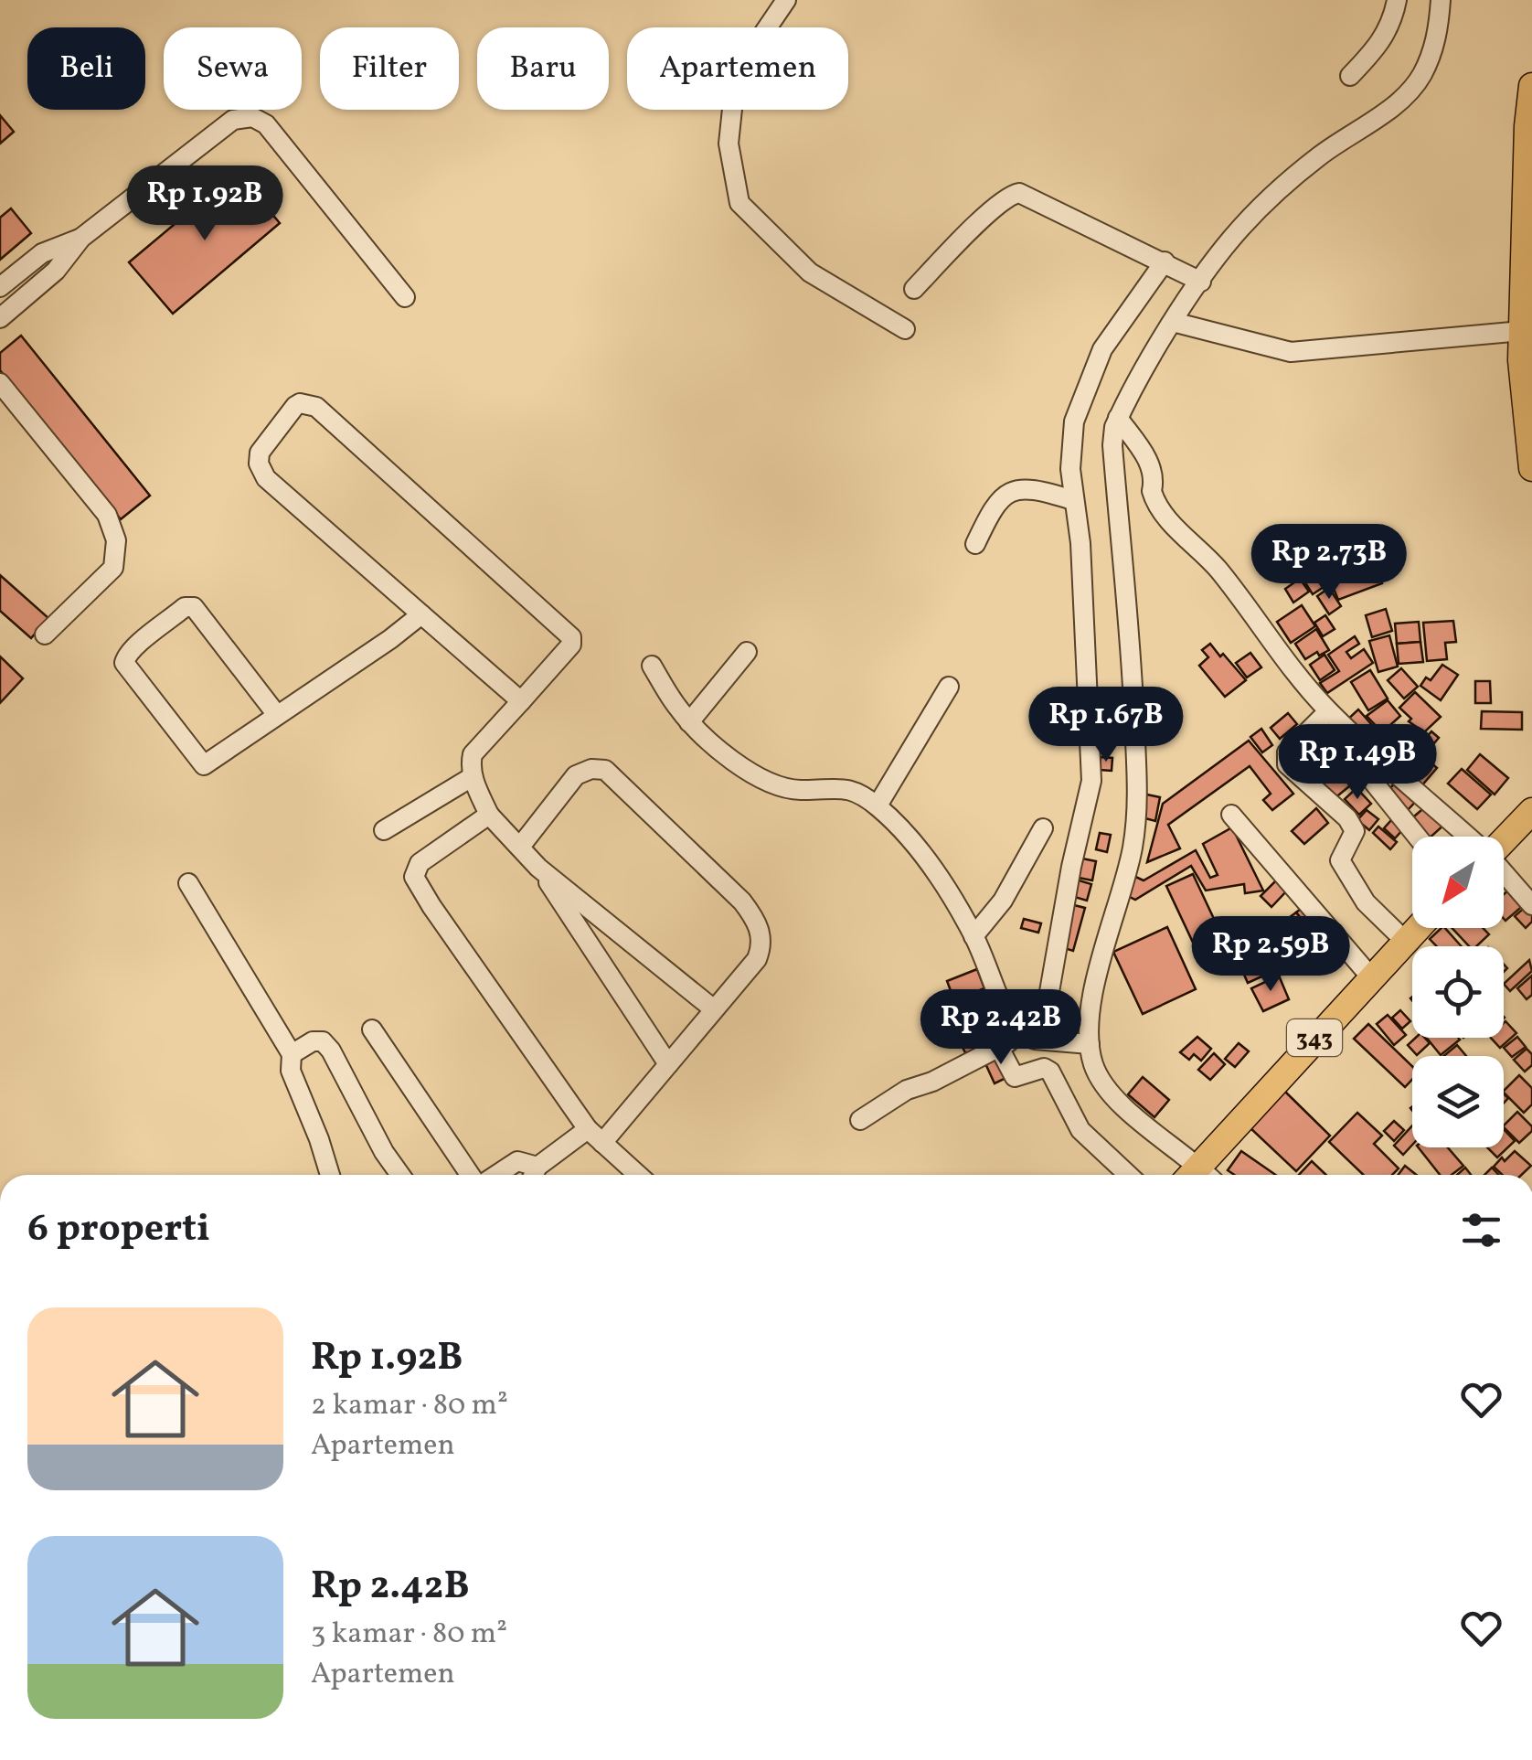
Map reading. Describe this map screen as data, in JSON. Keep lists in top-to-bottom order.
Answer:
{
  "streets": {
    "main road": ["343"]
  },
  "north": "bottom left",
  "page": {
    "chip": [
      "Beli",
      "Sewa",
      "Filter",
      "Baru",
      "Apartemen"
    ],
    "price": [
      "Rp 1.92B",
      "Rp 2.73B",
      "Rp 1.67B",
      "Rp 1.49B",
      "Rp 2.59B",
      "Rp 2.42B"
    ],
    "heading": "6 properti",
    "list": [
      {
        "name": "Rp 1.92B",
        "note": "2 kamar · 80 m² · Apartemen"
      },
      {
        "name": "Rp 2.42B",
        "note": "3 kamar · 80 m² · Apartemen"
      }
    ]
  }
}
